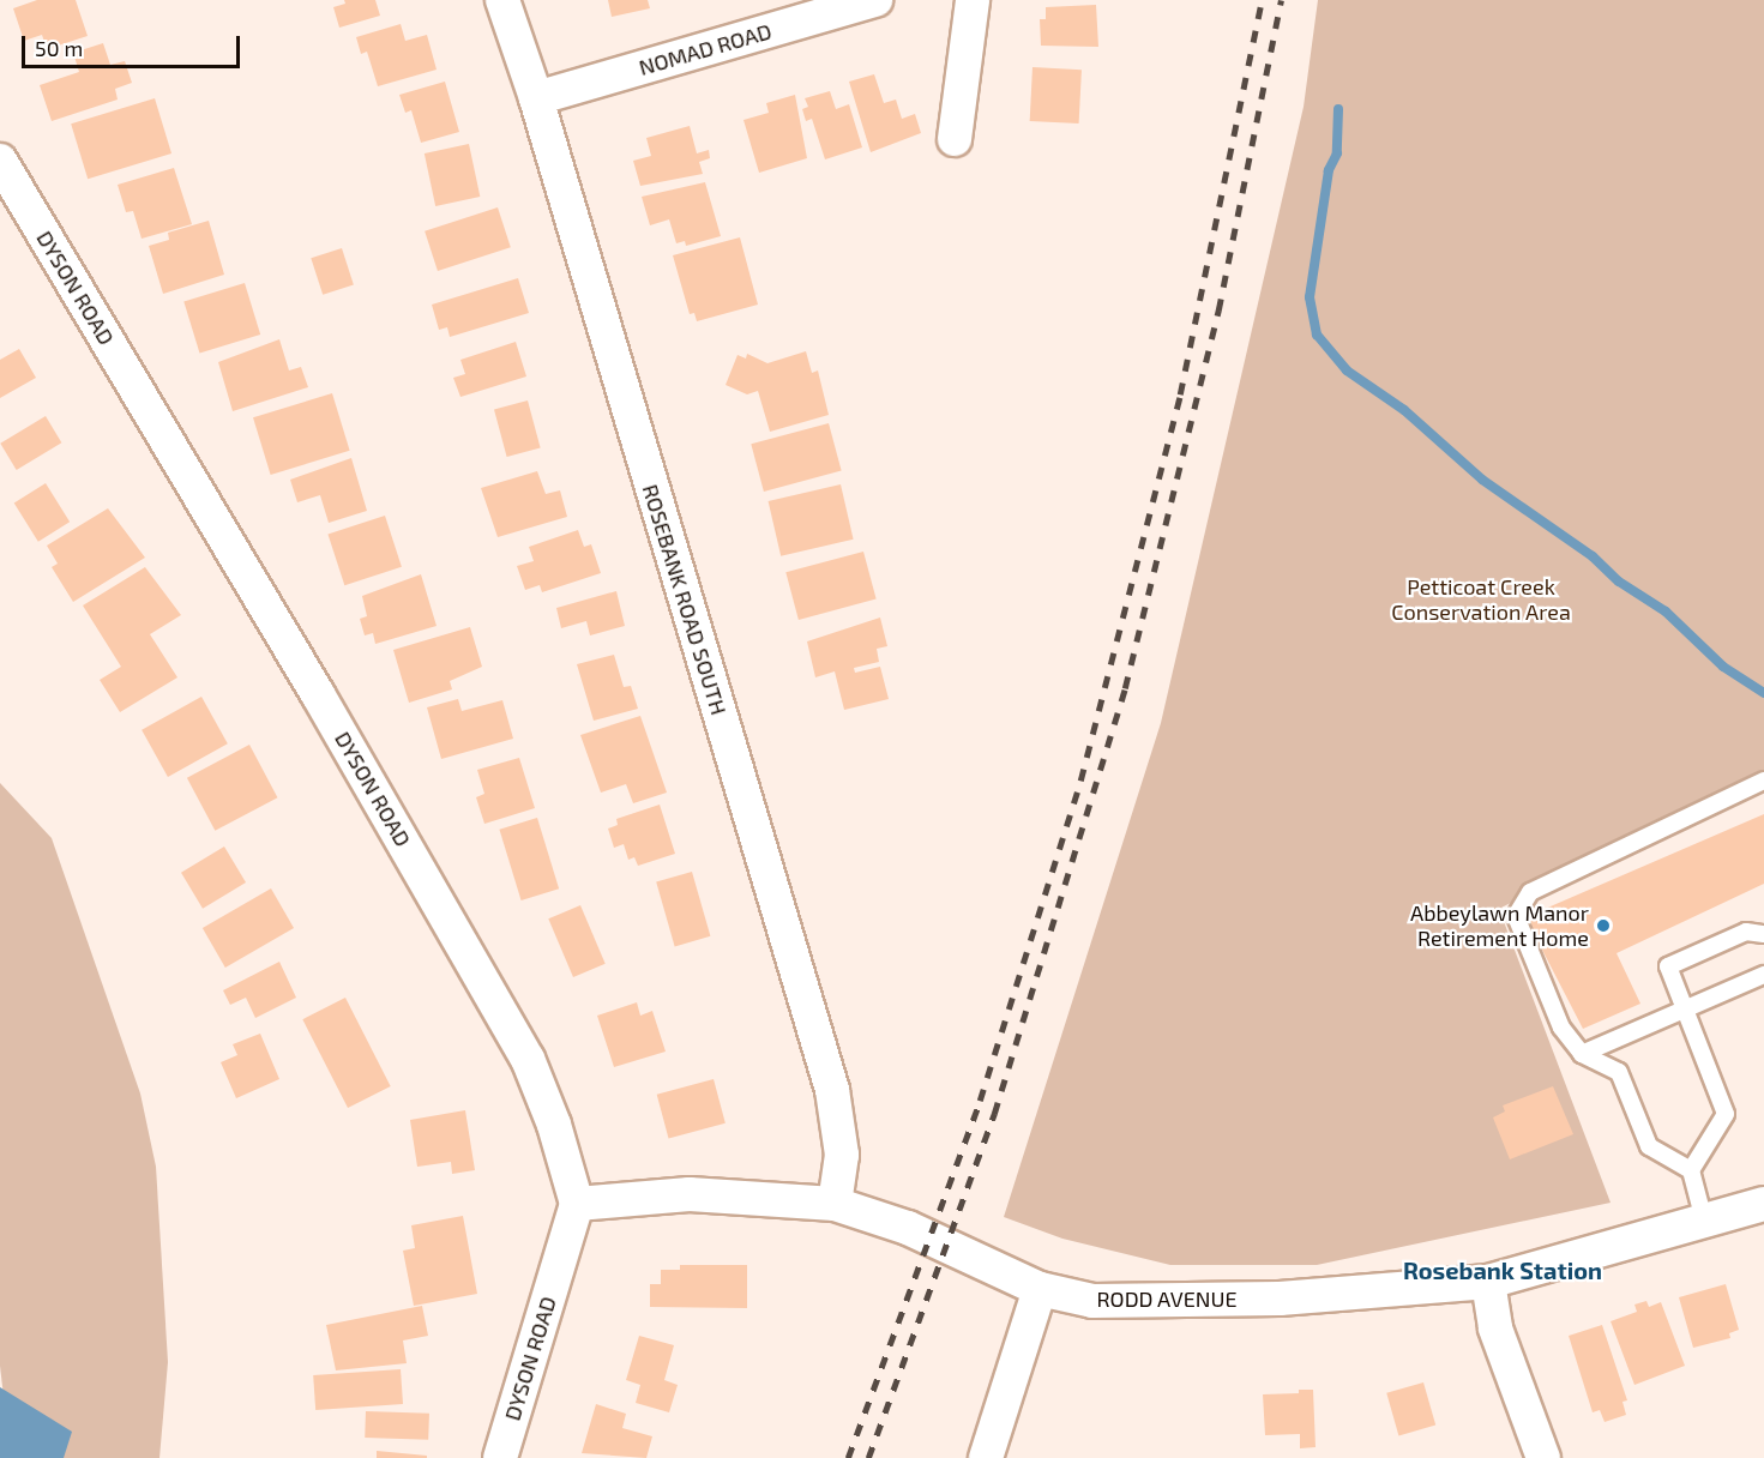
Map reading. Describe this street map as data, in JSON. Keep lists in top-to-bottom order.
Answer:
{
  "streets": {
    "street": [
      "NOMAD ROAD",
      "DYSON ROAD",
      "ROSEBANK ROAD SOUTH",
      "RODD AVENUE"
    ]
  },
  "crossings": [
    ["NOMAD ROAD", "ROSEBANK ROAD SOUTH"],
    ["DYSON ROAD", "RODD AVENUE"],
    ["ROSEBANK ROAD SOUTH", "RODD AVENUE"]
  ],
  "districts": ["Rosebank Station"],
  "parks": ["Petticoat Creek Conservation Area"],
  "places": ["Abbeylawn Manor Retirement Home"],
  "scale_bar": "50 m"
}
